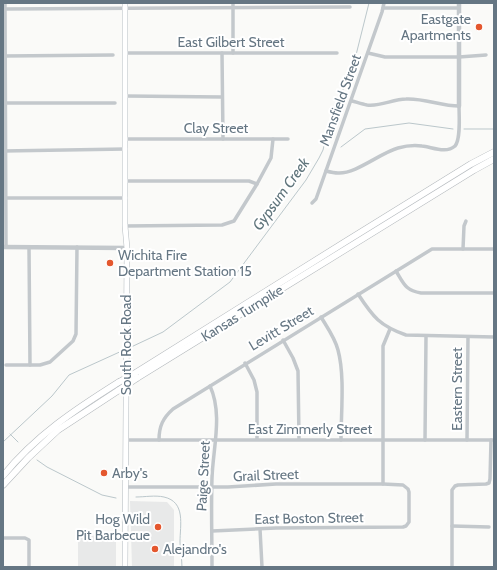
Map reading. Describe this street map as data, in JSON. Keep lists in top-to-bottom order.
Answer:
{
  "streets": {
    "highway": ["Kansas Turnpike"],
    "main road": ["South Rock Road"],
    "street": [
      "East Gilbert Street",
      "Mansfield Street",
      "Clay Street",
      "Levitt Street",
      "Eastern Street",
      "East Zimmerly Street",
      "Grail Street",
      "Paige Street",
      "East Boston Street"
    ]
  },
  "crossings": [
    ["East Gilbert Street", "South Rock Road"],
    ["Clay Street", "South Rock Road"],
    ["Levitt Street", "East Zimmerly Street"],
    ["Levitt Street", "Paige Street"],
    ["South Rock Road", "East Zimmerly Street"],
    ["South Rock Road", "Grail Street"],
    ["Eastern Street", "East Zimmerly Street"],
    ["East Zimmerly Street", "Paige Street"],
    ["Grail Street", "Paige Street"],
    ["Grail Street", "East Boston Street"],
    ["Paige Street", "East Boston Street"]
  ],
  "water": ["Gypsum Creek"],
  "places": [
    "Eastgate Apartments",
    "Wichita Fire Department Station 15",
    "Arby's",
    "Hog Wild Pit Barbecue",
    "Alejandro's"
  ]
}
